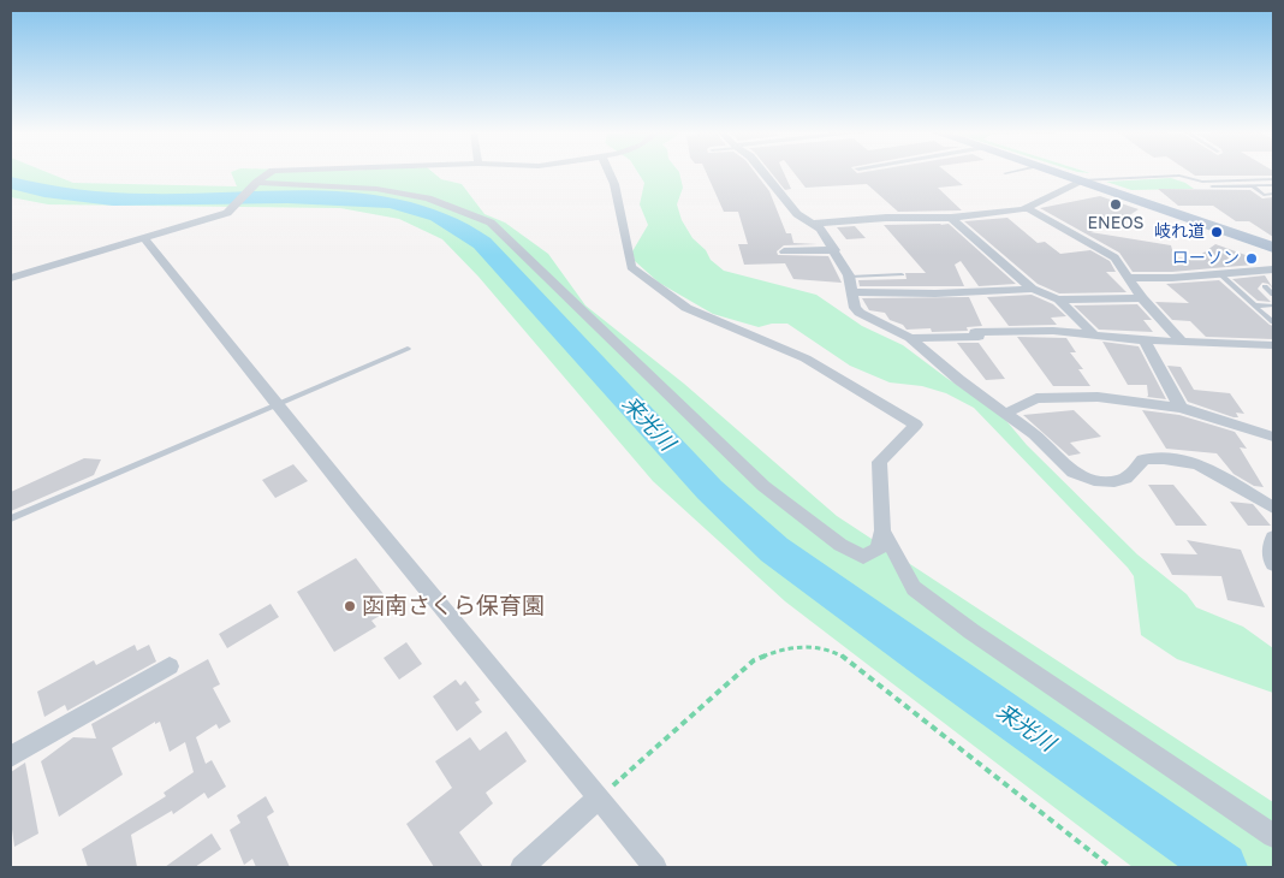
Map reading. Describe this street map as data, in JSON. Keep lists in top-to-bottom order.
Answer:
{
  "water": ["来光川"],
  "places": [
    "ENEOS",
    "岐れ道",
    "ローソン",
    "函南さくら保育園"
  ]
}
